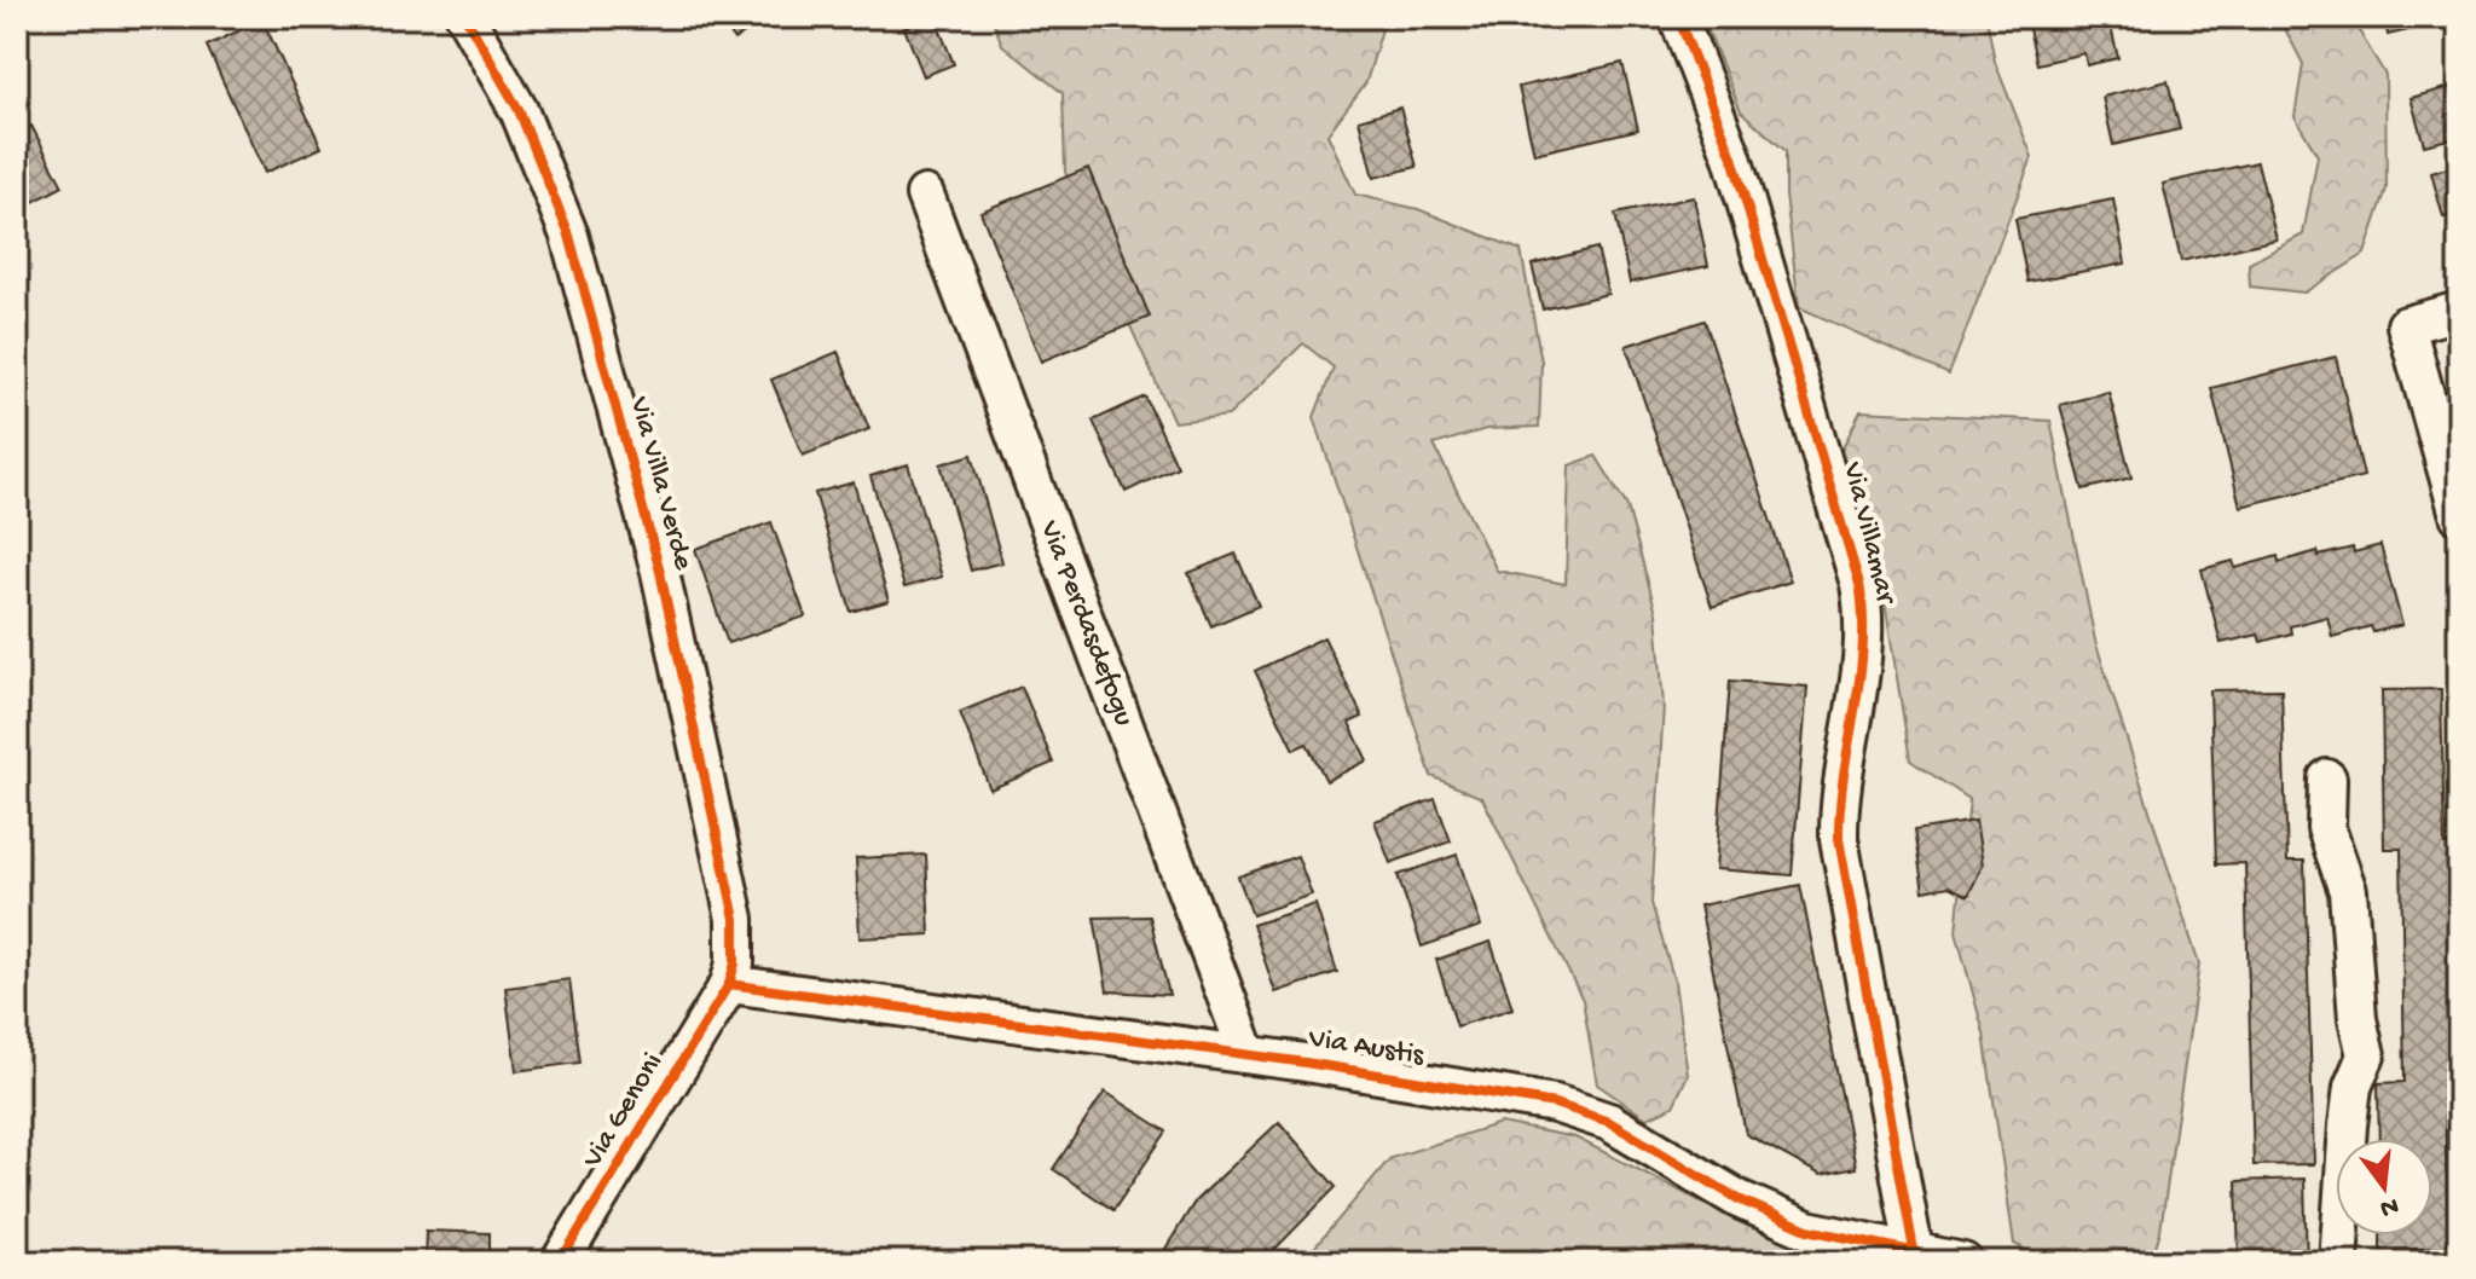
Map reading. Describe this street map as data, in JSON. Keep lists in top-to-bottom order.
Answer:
{
  "streets": {
    "street": [
      "Via Villa Verde",
      "Via Villamar",
      "Via Perdasdefogu",
      "Via Austis",
      "Via Genoni"
    ]
  },
  "crossings": [
    ["Via Villa Verde", "Via Austis"],
    ["Via Villa Verde", "Via Genoni"],
    ["Via Villamar", "Via Austis"],
    ["Via Perdasdefogu", "Via Austis"],
    ["Via Austis", "Via Genoni"]
  ],
  "north": "bottom"
}
